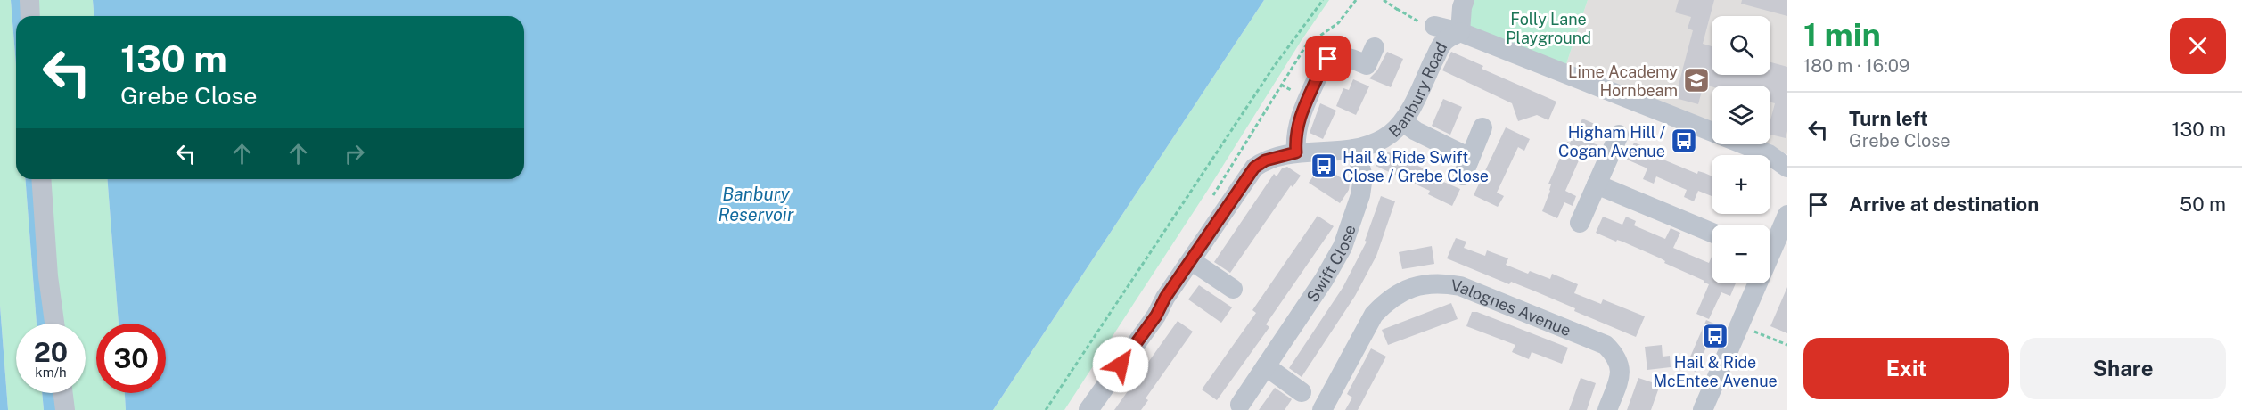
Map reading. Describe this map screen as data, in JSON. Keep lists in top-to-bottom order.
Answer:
{
  "streets": {
    "street": ["Banbury Road", "Swift Close", "Valognes Avenue"]
  },
  "crossings": [
    ["Banbury Road", "Swift Close"]
  ],
  "water": ["Banbury Reservoir"],
  "parks": ["Folly Lane Playground"],
  "places": {
    "school or university": ["Lime Academy Hornbeam"],
    "bus stop": ["Higham Hill / Cogan Avenue", "Hail & Ride Swift Close / Grebe Close", "Hail & Ride McEntee Avenue"]
  },
  "page": {
    "heading": ["1 min", "180 m · 16:09"],
    "map_buttons": ["+", "−"],
    "turn": ["130 m", "Grebe Close"],
    "list": [
      {
        "name": "Turn left",
        "note": "Grebe Close",
        "value": "130 m"
      },
      {
        "name": "Arrive at destination",
        "value": "50 m"
      }
    ],
    "speed": "20 km/h",
    "limit": "30",
    "buttons": ["Exit", "Share"]
  }
}
